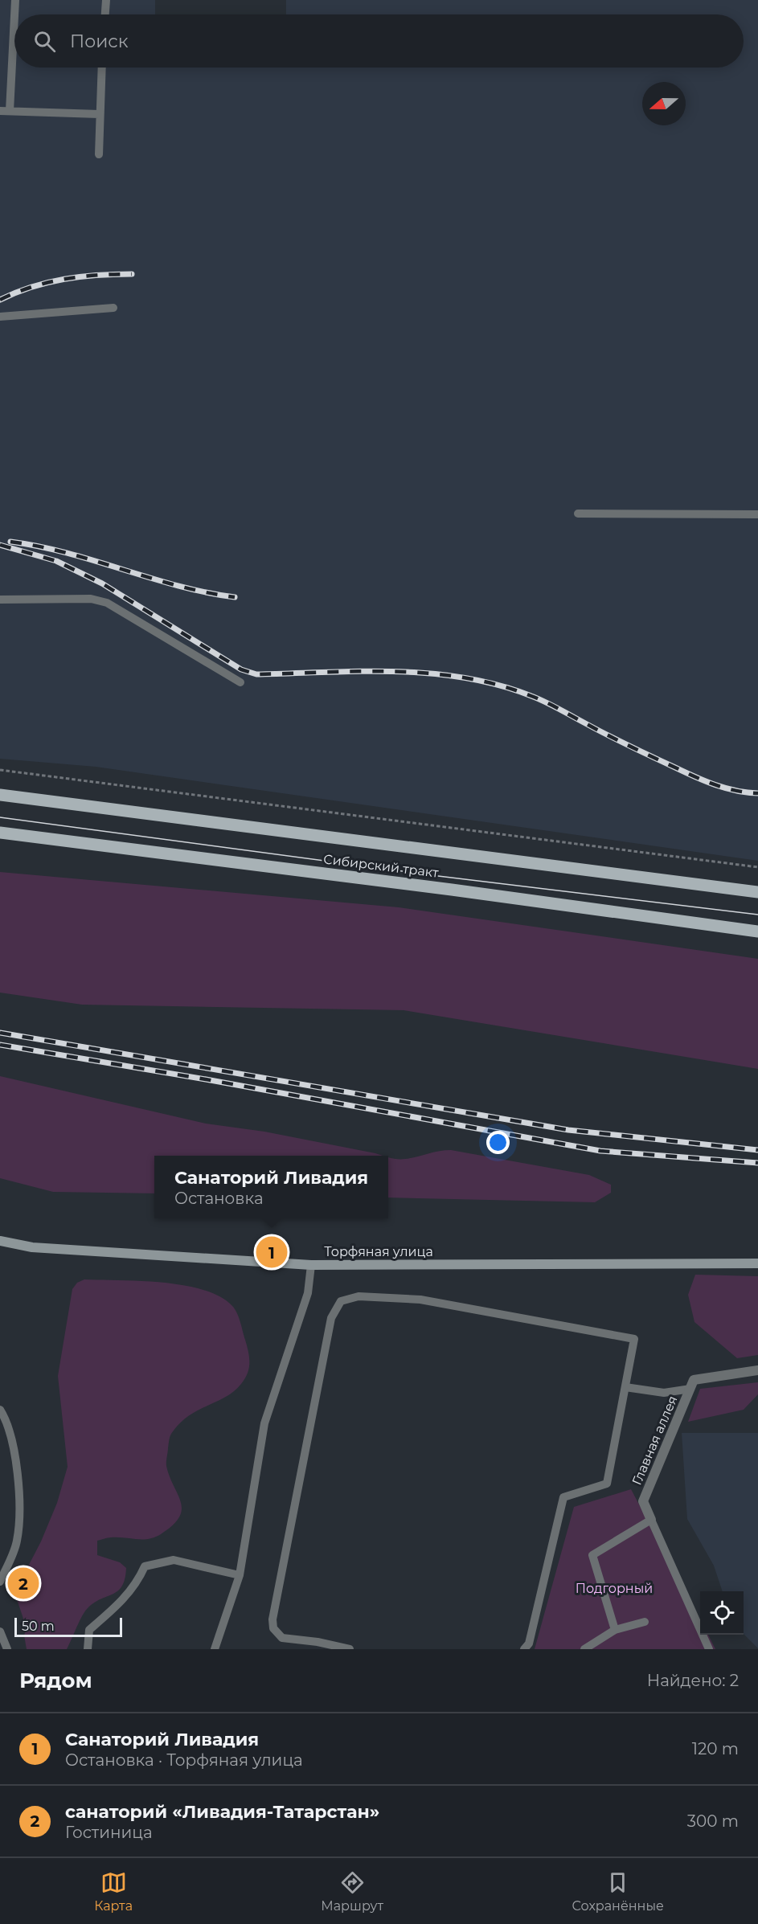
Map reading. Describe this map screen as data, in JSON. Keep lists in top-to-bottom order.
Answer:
{
  "streets": {
    "main road": ["Сибирский тракт"],
    "street": ["Торфяная улица", "Главная аллея"]
  },
  "parks": ["Подгорный"],
  "scale_bar": "50 m",
  "north": "left",
  "page": {
    "search": "Поиск",
    "popup": ["Санаторий Ливадия", "Остановка"],
    "pins": ["1", "2"],
    "scale": "50 m",
    "heading": ["Рядом", "Найдено: 2"],
    "list": [
      {
        "mark": "1",
        "name": "Санаторий Ливадия",
        "note": "Остановка · Торфяная улица",
        "value": "120 m"
      },
      {
        "mark": "2",
        "name": "санаторий «Ливадия-Татарстан»",
        "note": "Гостиница",
        "value": "300 m"
      }
    ],
    "nav": ["Карта", "Маршрут", "Сохранённые"]
  }
}
